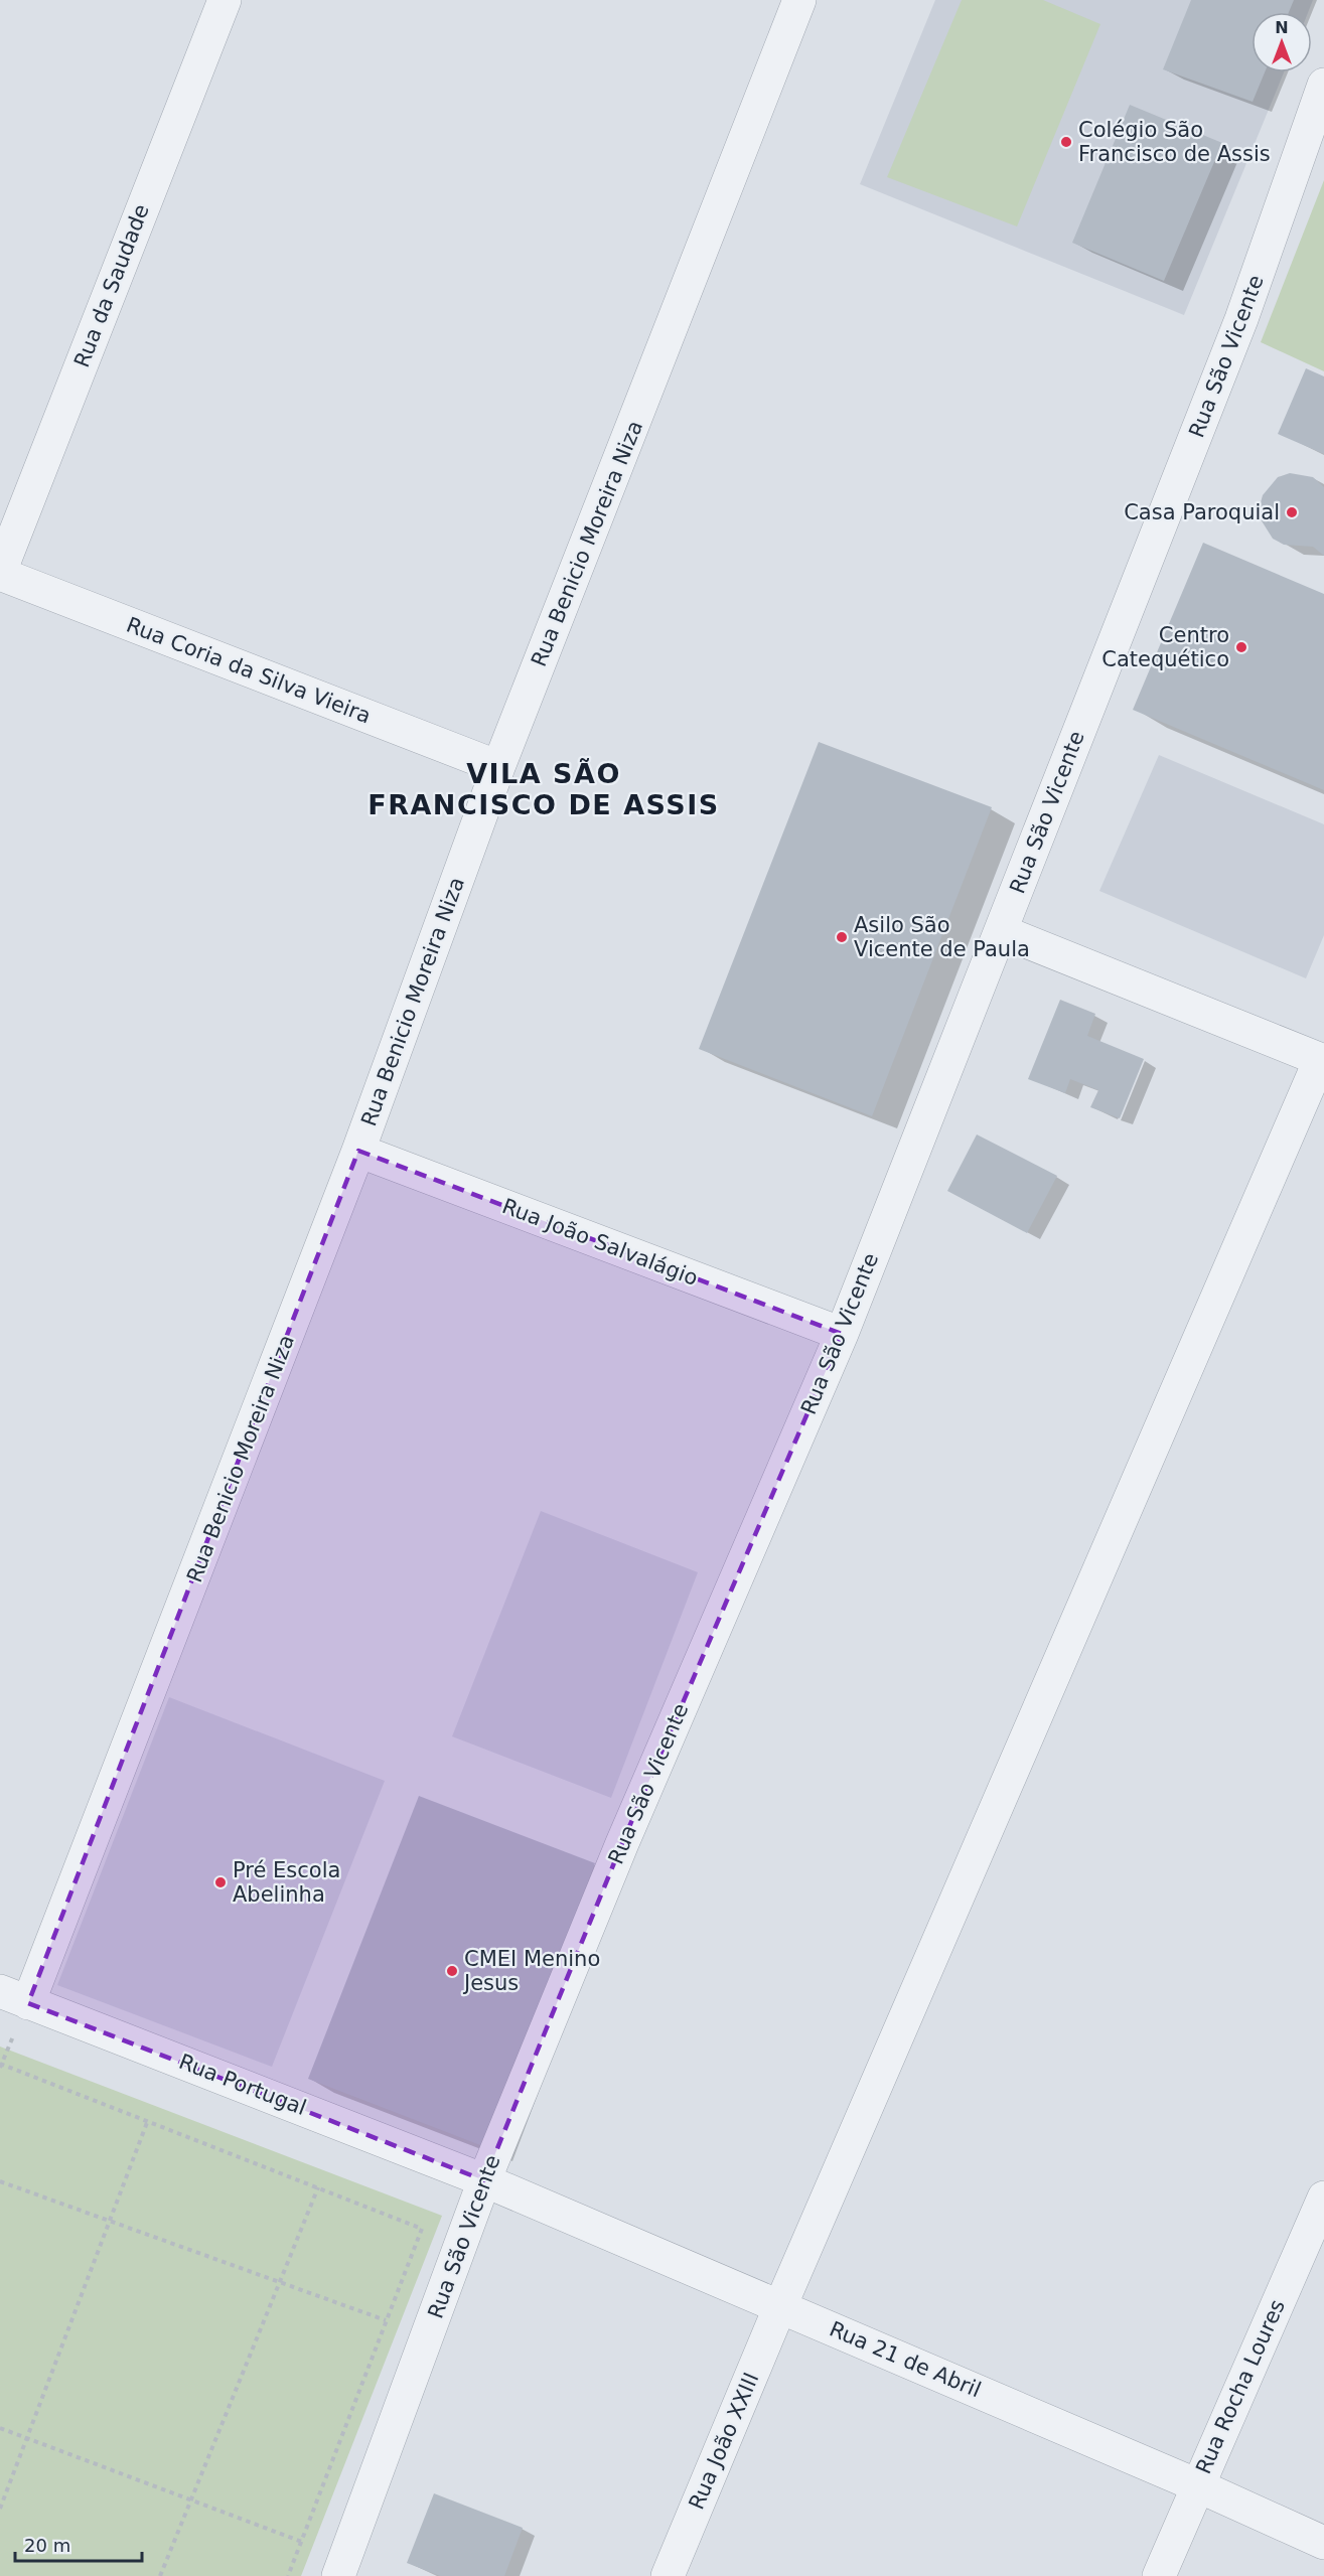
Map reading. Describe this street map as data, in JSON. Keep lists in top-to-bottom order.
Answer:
{
  "streets": {
    "street": [
      "Rua da Saudade",
      "Rua São Vicente",
      "Rua Benicio Moreira Niza",
      "Rua Coria da Silva Vieira",
      "Rua João Salvalágio",
      "Rua Portugal",
      "Rua 21 de Abril",
      "Rua Rocha Loures",
      "Rua João XXIII"
    ]
  },
  "crossings": [
    ["Rua da Saudade", "Rua Coria da Silva Vieira"],
    ["Rua São Vicente", "Rua João Salvalágio"],
    ["Rua São Vicente", "Rua Portugal"],
    ["Rua São Vicente", "Rua 21 de Abril"],
    ["Rua Benicio Moreira Niza", "Rua Coria da Silva Vieira"],
    ["Rua Benicio Moreira Niza", "Rua João Salvalágio"],
    ["Rua Benicio Moreira Niza", "Rua Portugal"],
    ["Rua Portugal", "Rua 21 de Abril"],
    ["Rua 21 de Abril", "Rua Rocha Loures"],
    ["Rua 21 de Abril", "Rua João XXIII"]
  ],
  "districts": ["VILA SÃO FRANCISCO DE ASSIS"],
  "places": [
    "Colégio São Francisco de Assis",
    "Casa Paroquial",
    "Centro Catequético",
    "Asilo São Vicente de Paula",
    "Pré Escola Abelinha",
    "CMEI Menino Jesus"
  ],
  "scale_bar": "20 m",
  "north": "top"
}
